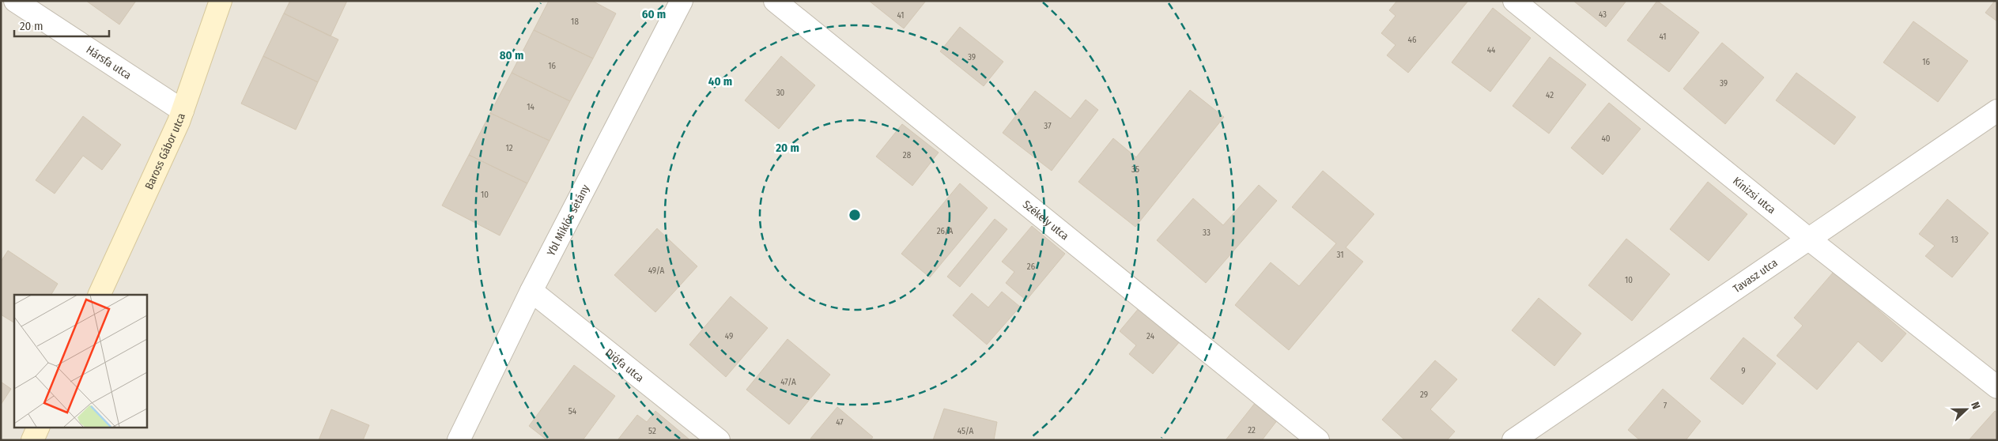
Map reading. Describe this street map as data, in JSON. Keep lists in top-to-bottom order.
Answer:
{
  "streets": {
    "street": [
      "Hársfa utca",
      "Baross Gábor utca",
      "Kinizsi utca",
      "Ybl Miklós sétány",
      "Székely utca",
      "Tavasz utca",
      "Diófa utca"
    ]
  },
  "crossings": [
    ["Hársfa utca", "Baross Gábor utca"],
    ["Kinizsi utca", "Tavasz utca"],
    ["Ybl Miklós sétány", "Diófa utca"]
  ],
  "house_numbers": [
    "43",
    "41",
    "18",
    "41",
    "46",
    "44",
    "39",
    "16",
    "16",
    "39",
    "30",
    "42",
    "14",
    "37",
    "40",
    "12",
    "28",
    "35",
    "10",
    "26/A",
    "33",
    "13",
    "31",
    "26",
    "49/A",
    "10",
    "49",
    "24",
    "9",
    "47/A",
    "29",
    "7",
    "54",
    "47",
    "22",
    "52",
    "45/A"
  ],
  "scale_bar": "20 m",
  "north": "right",
  "rings": [
    "60 m",
    "80 m",
    "40 m",
    "20 m"
  ]
}
